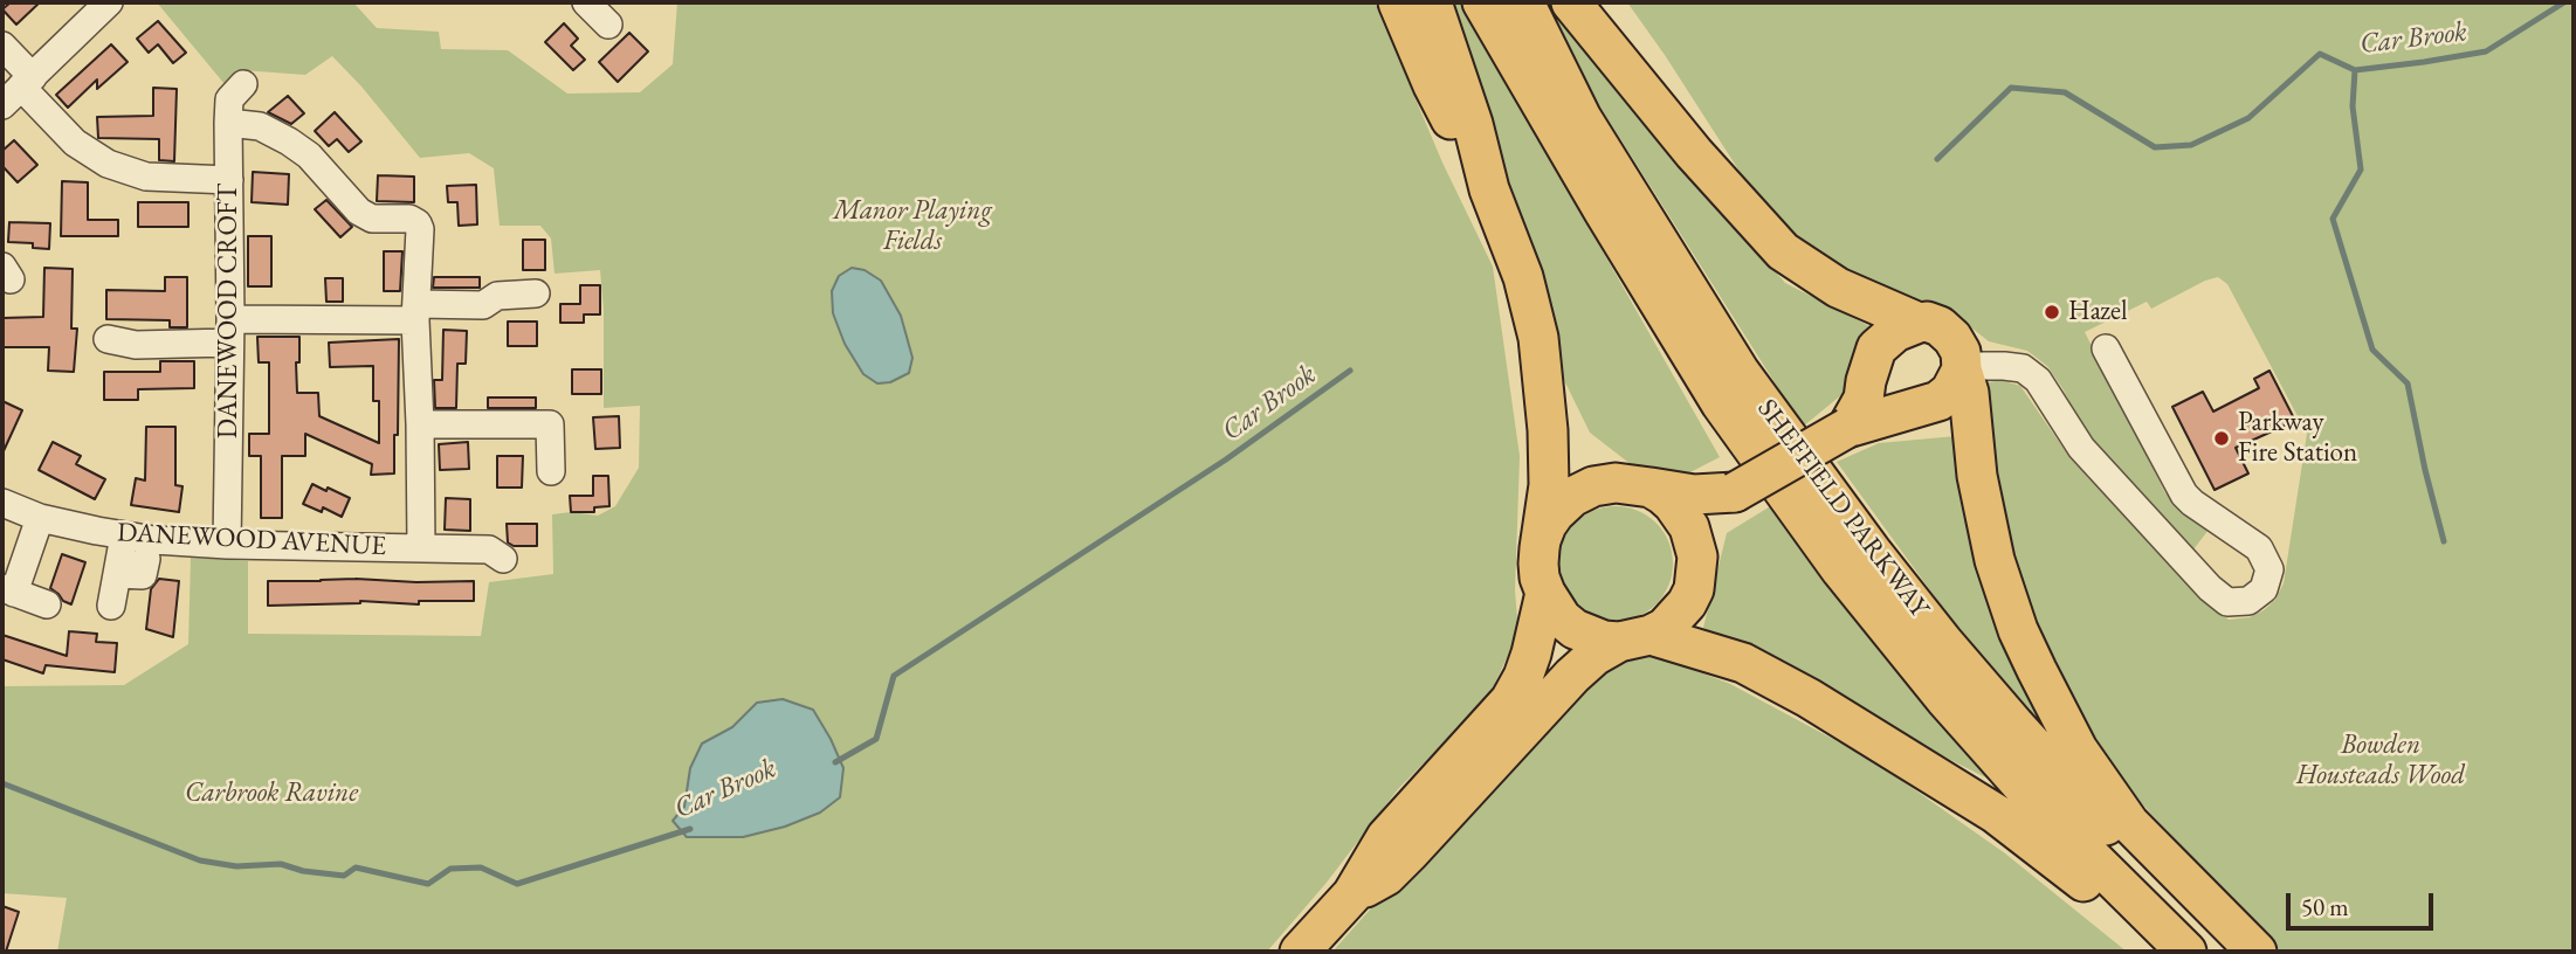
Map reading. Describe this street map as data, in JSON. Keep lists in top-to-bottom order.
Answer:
{
  "streets": {
    "highway": ["SHEFFIELD PARKWAY"],
    "street": ["DANEWOOD CROFT", "DANEWOOD AVENUE"]
  },
  "crossings": [
    ["DANEWOOD CROFT", "DANEWOOD AVENUE"]
  ],
  "water": ["Car Brook"],
  "parks": ["Manor Playing Fields", "Bowden Housteads Wood", "Carbrook Ravine"],
  "places": ["Hazel", "Parkway Fire Station"],
  "scale_bar": "50 m"
}
